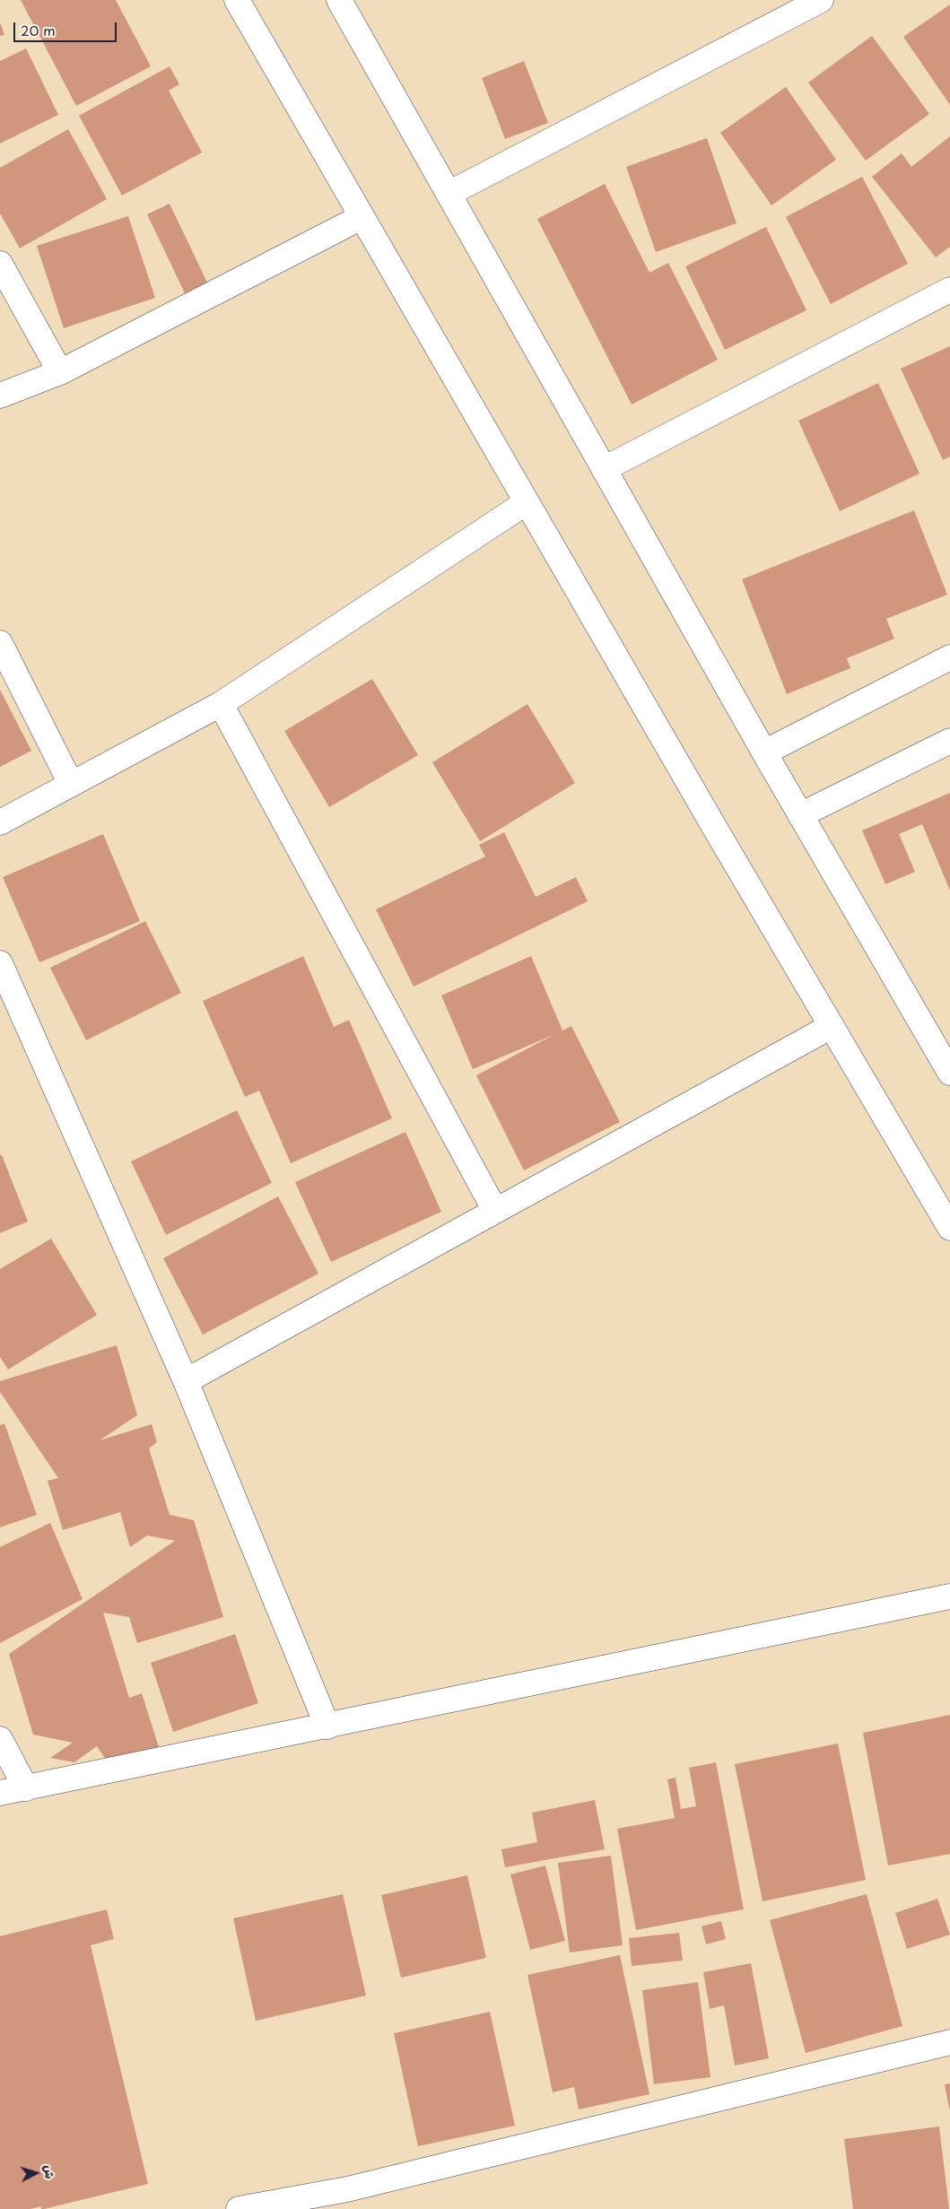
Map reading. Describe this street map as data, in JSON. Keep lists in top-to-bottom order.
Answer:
{
  "scale_bar": "20 m",
  "north": "right"
}
